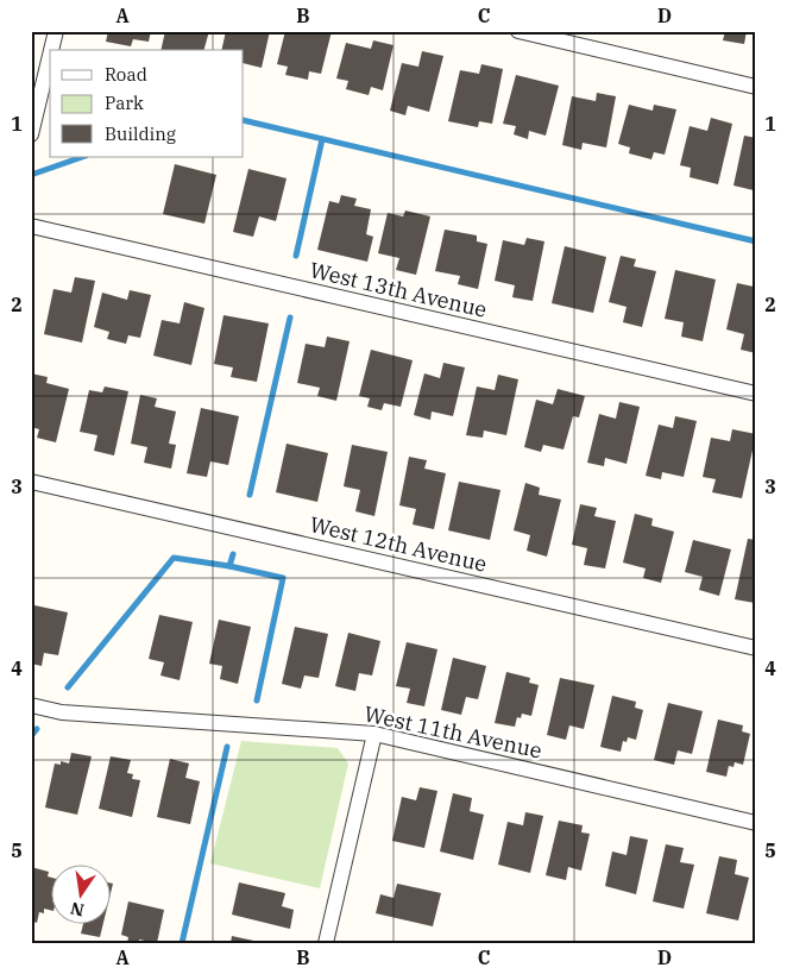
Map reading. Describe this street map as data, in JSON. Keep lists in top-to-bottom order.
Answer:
{
  "streets": {
    "street": ["West 13th Avenue", "West 12th Avenue", "West 11th Avenue"]
  },
  "legend": ["Road", "Park", "Building"],
  "north": "bottom",
  "grid": {
    "columns": [
      "A",
      "B",
      "C",
      "D"
    ],
    "rows": [
      "1",
      "2",
      "3",
      "4",
      "5"
    ]
  }
}
